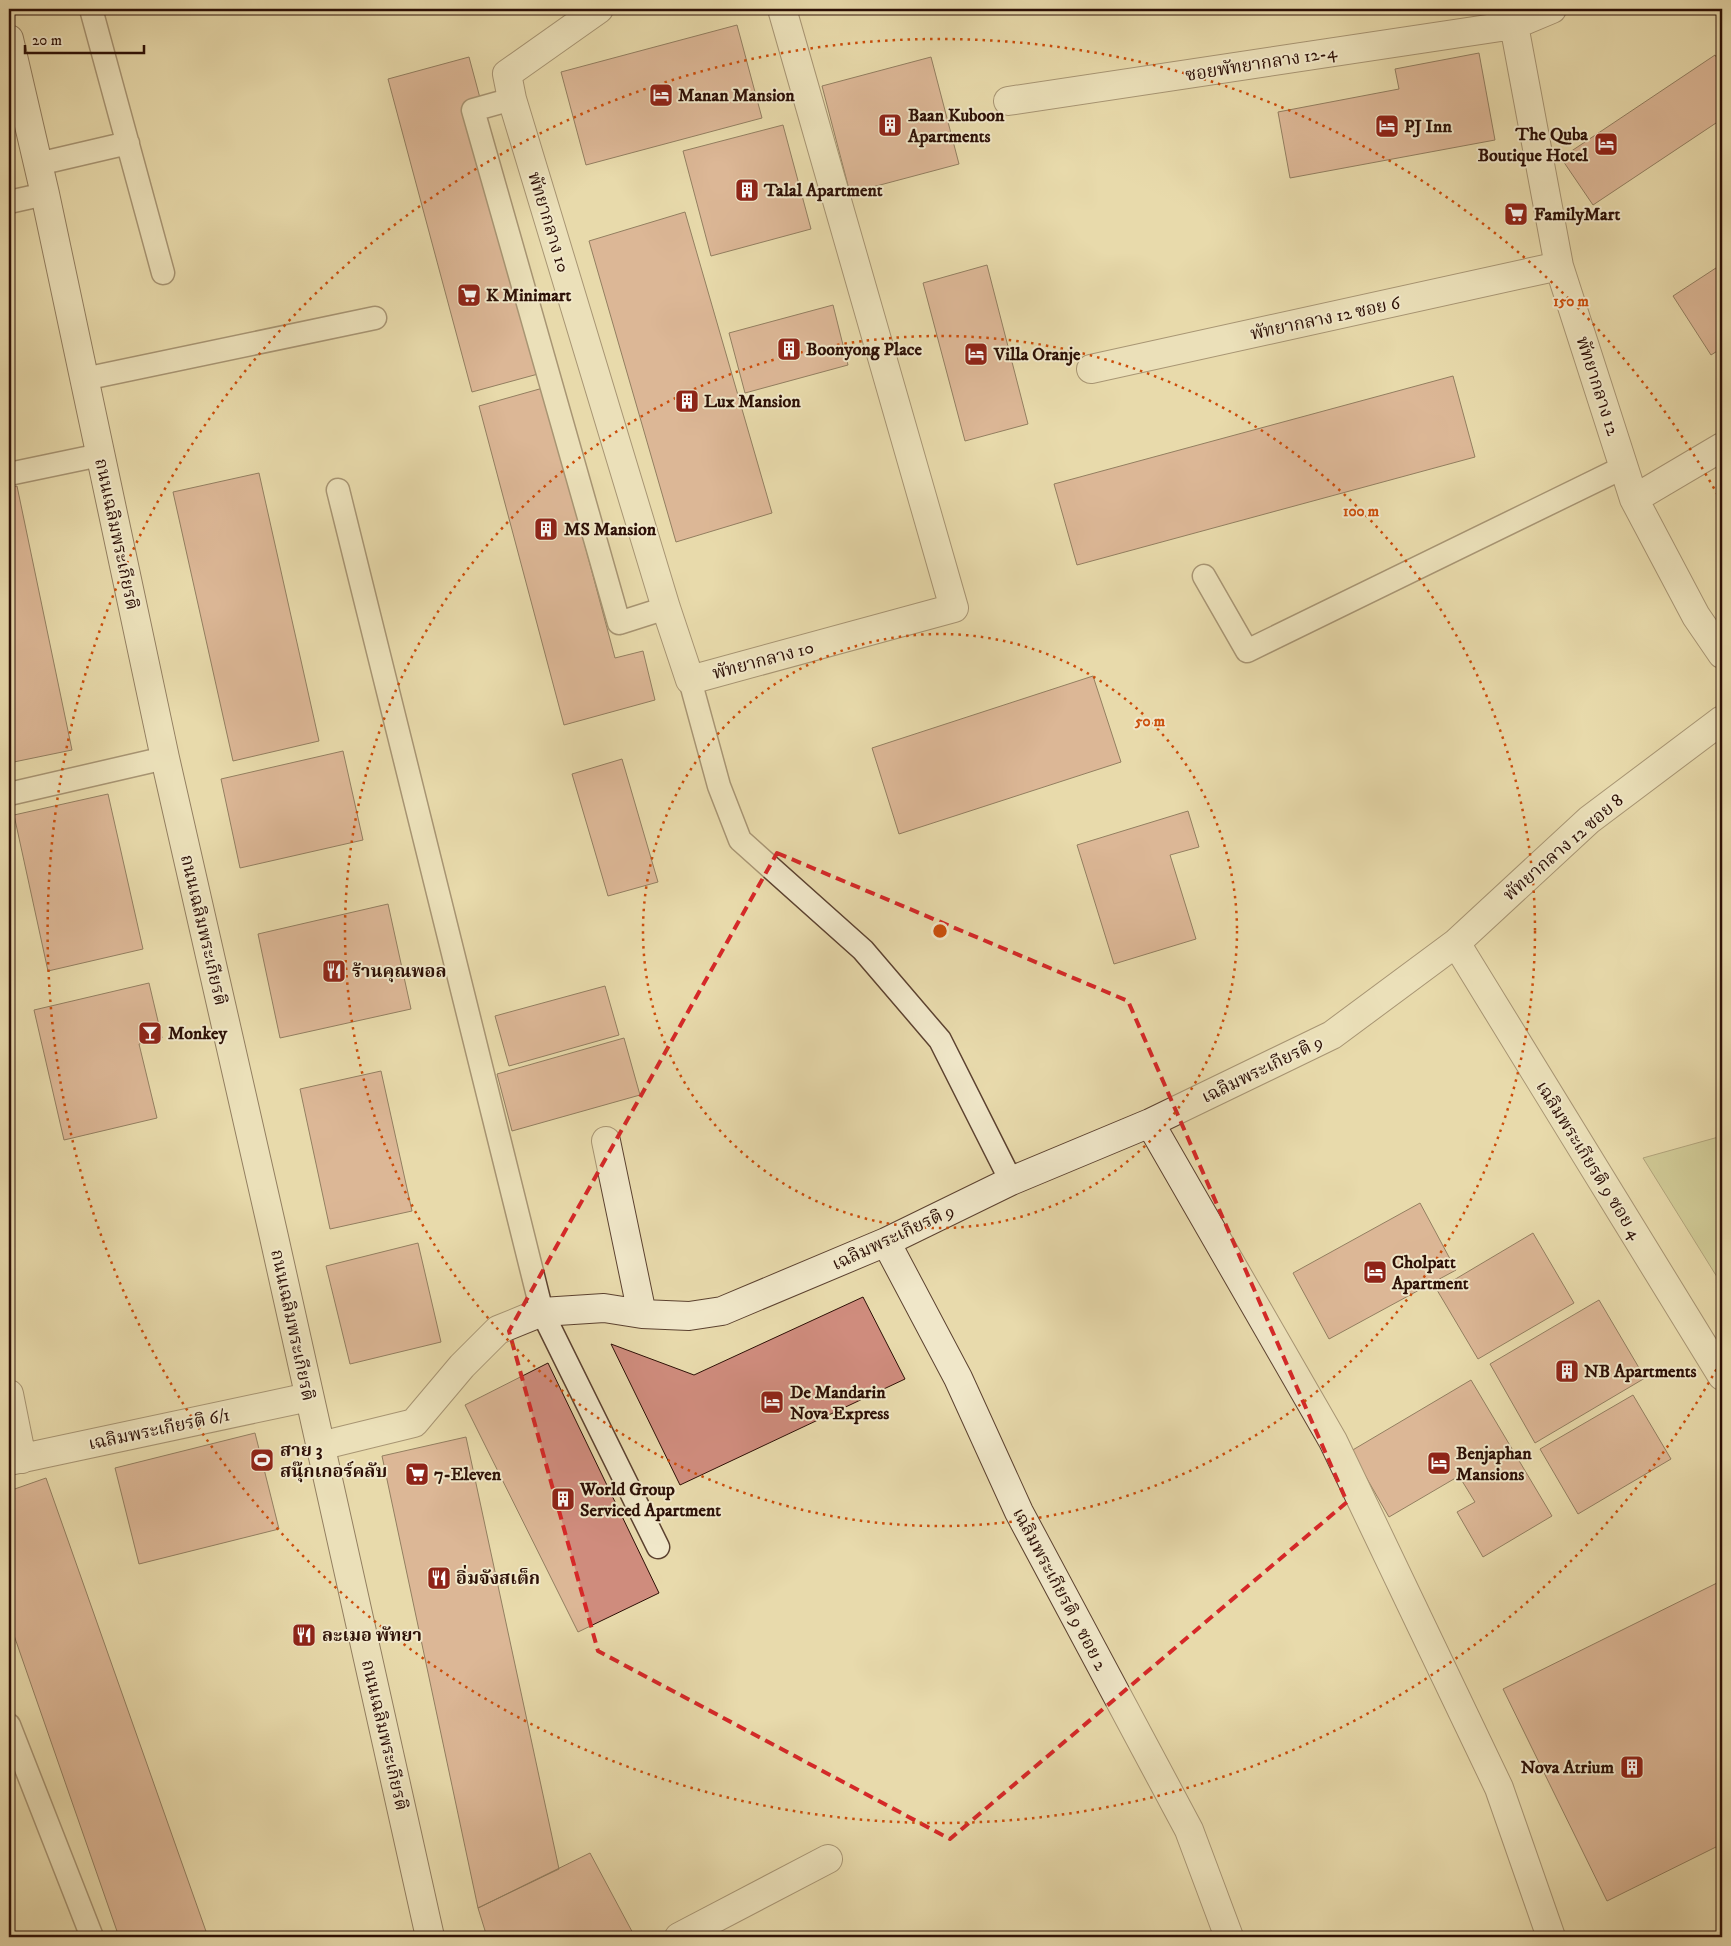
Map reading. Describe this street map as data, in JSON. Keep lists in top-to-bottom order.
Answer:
{
  "streets": {
    "street": [
      "ซอยพัทยากลาง 12-4",
      "พัทยากลาง 10",
      "พัทยากลาง 12 ซอย 6",
      "พัทยากลาง 12",
      "ถนนเฉลิมพระเกียรติ",
      "พัทยากลาง 12 ซอย 8",
      "เฉลิมพระเกียรติ 9",
      "เฉลิมพระเกียรติ 9 ซอย 4",
      "เฉลิมพระเกียรติ 6/1",
      "เฉลิมพระเกียรติ 9 ซอย 2"
    ]
  },
  "crossings": [
    ["ซอยพัทยากลาง 12-4", "พัทยากลาง 12"],
    ["พัทยากลาง 12 ซอย 6", "พัทยากลาง 12"],
    ["ถนนเฉลิมพระเกียรติ", "เฉลิมพระเกียรติ 9"],
    ["ถนนเฉลิมพระเกียรติ", "เฉลิมพระเกียรติ 6/1"],
    ["พัทยากลาง 12 ซอย 8", "เฉลิมพระเกียรติ 9"],
    ["พัทยากลาง 12 ซอย 8", "เฉลิมพระเกียรติ 9 ซอย 4"],
    ["เฉลิมพระเกียรติ 9", "เฉลิมพระเกียรติ 9 ซอย 4"],
    ["เฉลิมพระเกียรติ 9", "เฉลิมพระเกียรติ 9 ซอย 2"]
  ],
  "places": {
    "hotel": [
      "Manan Mansion",
      "PJ Inn",
      "The Quba Boutique Hotel",
      "Villa Oranje",
      "Cholpatt Apartment",
      "De Mandarin Nova Express",
      "Benjaphan Mansions"
    ],
    "building": [
      "Baan Kuboon Apartments",
      "Talal Apartment",
      "Boonyong Place",
      "Lux Mansion",
      "MS Mansion",
      "NB Apartments",
      "World Group Serviced Apartment",
      "Nova Atrium"
    ],
    "supermarket": ["FamilyMart", "K Minimart", "7-Eleven"],
    "restaurant": ["ร้านคุณพอล", "อิ่มจังสเต็ก", "ละเมอ พัทยา"],
    "bar": ["Monkey"],
    "sports": ["สาย 3 สนุ๊กเกอร์คลับ"]
  },
  "scale_bar": "20 m",
  "rings": ["150 m", "100 m", "50 m"]
}
